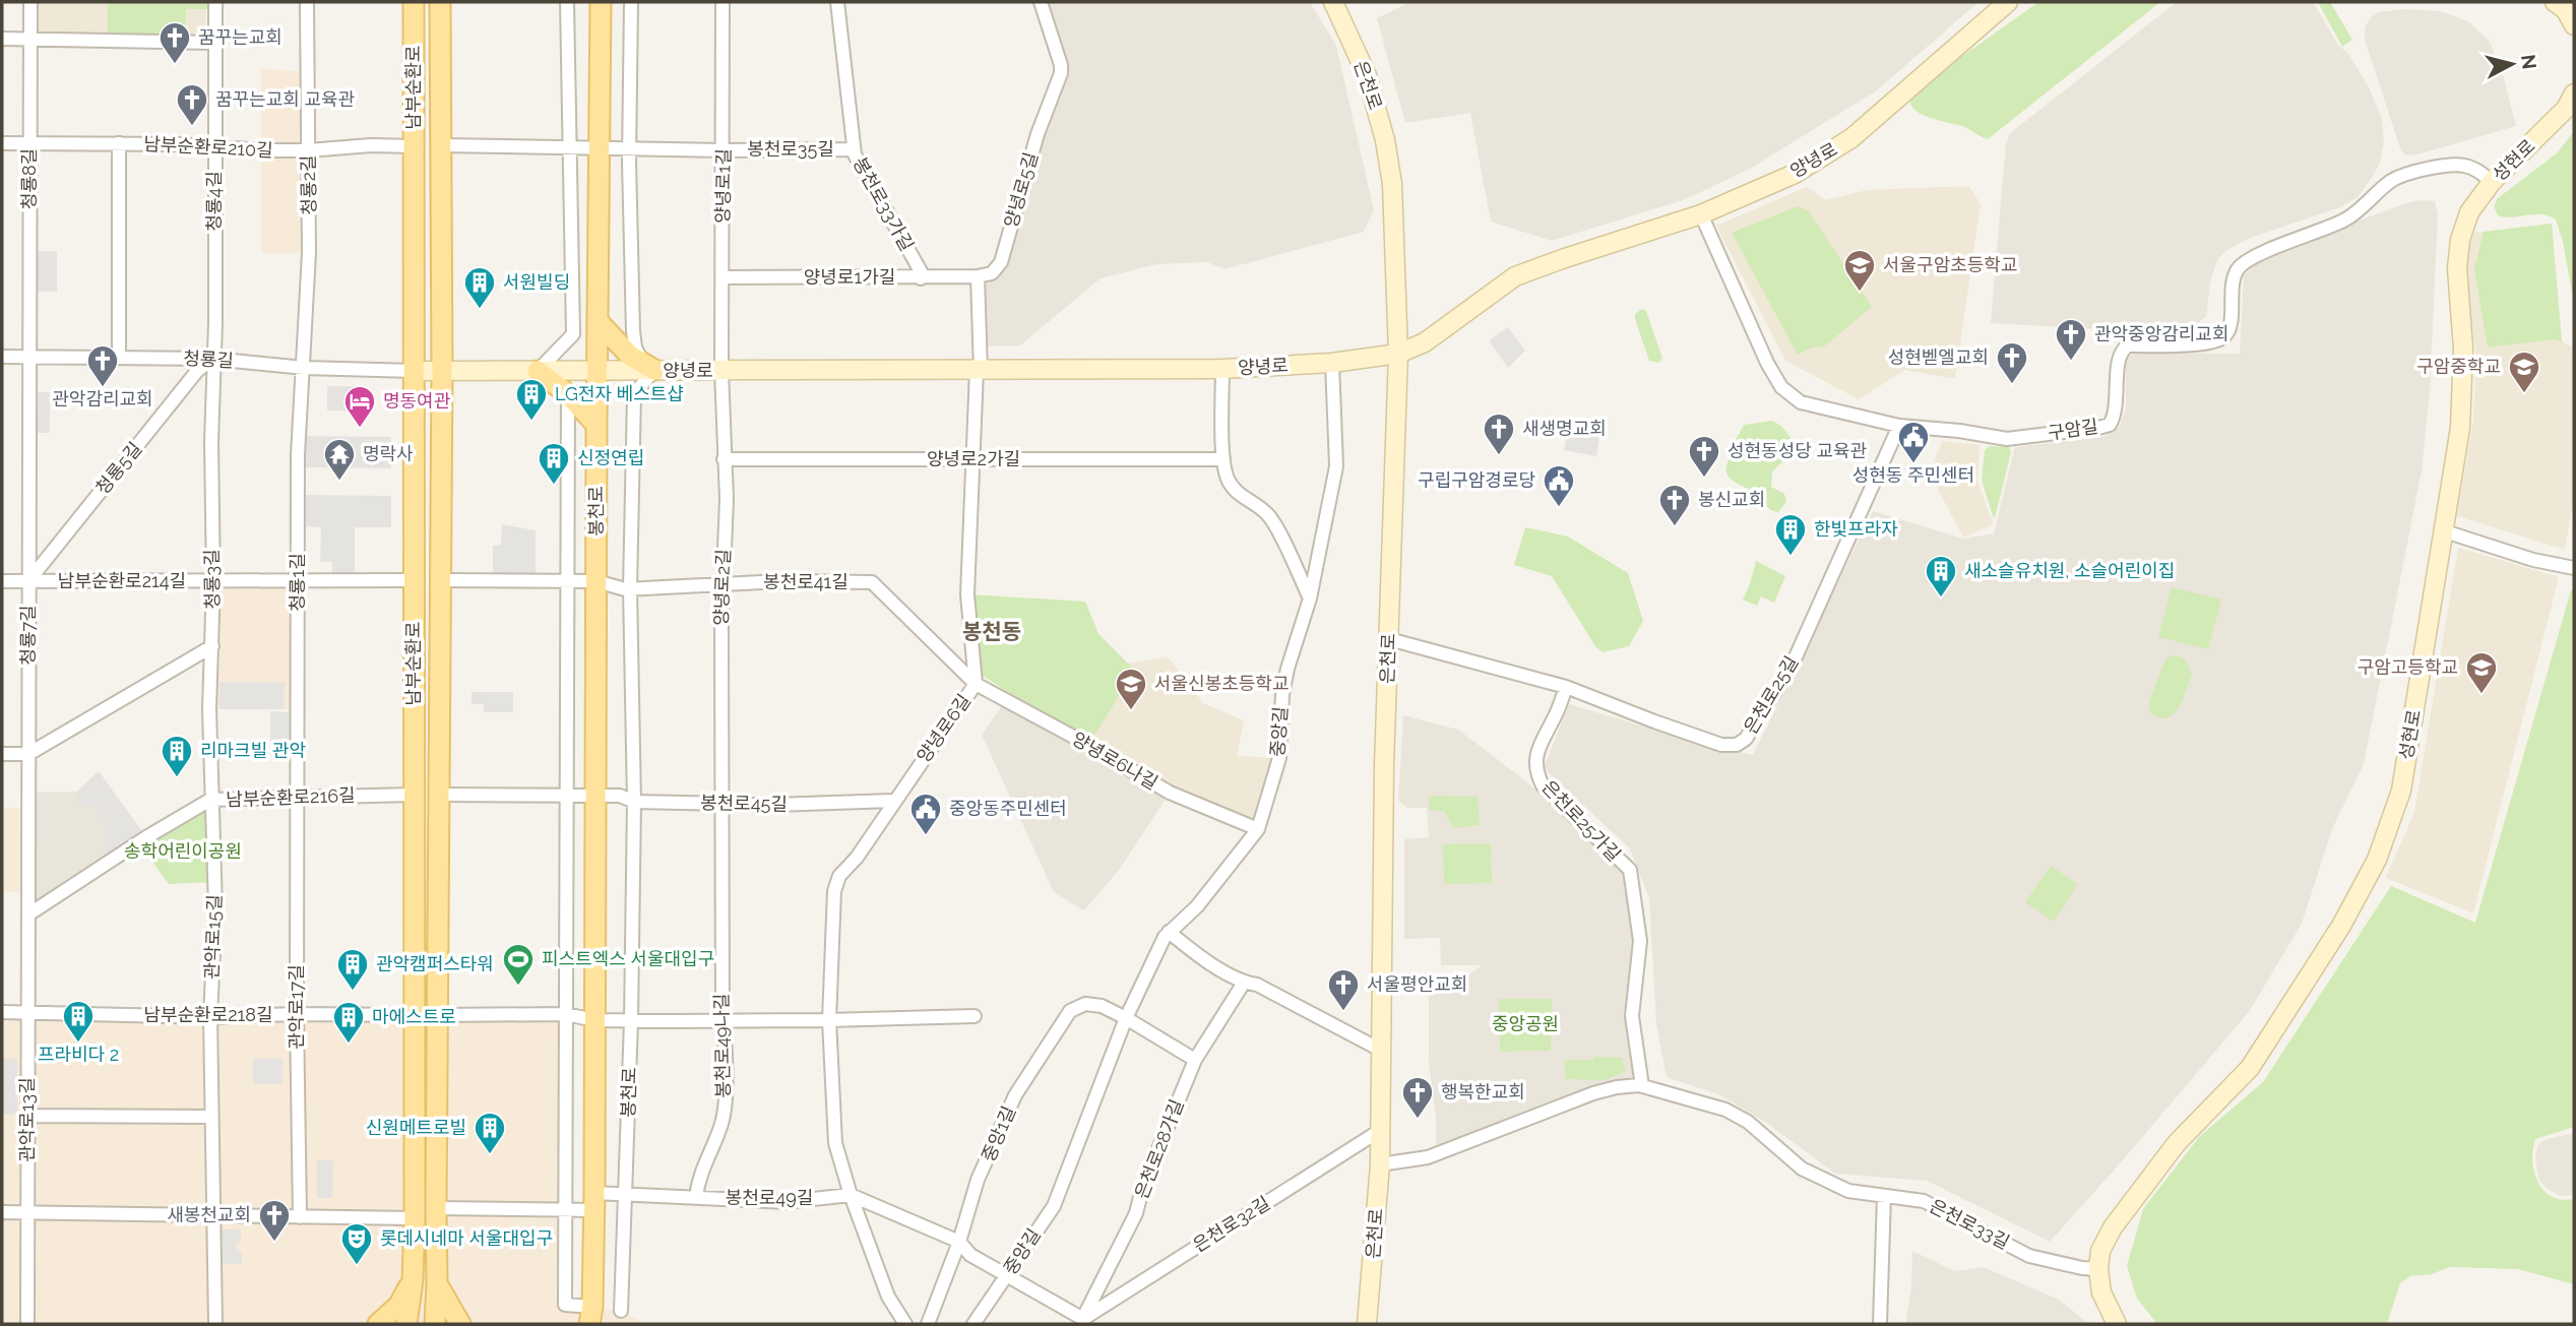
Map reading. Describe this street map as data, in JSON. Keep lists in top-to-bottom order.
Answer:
{
  "streets": {
    "main road": [
      "은천로",
      "남부순환로",
      "양녕로",
      "성현로",
      "봉천로"
    ],
    "street": [
      "남부순환로210길",
      "봉천로35길",
      "청룡8길",
      "청룡2길",
      "양녕로1길",
      "양녕로5길",
      "청룡4길",
      "봉천로33가길",
      "양녕로1가길",
      "청룡길",
      "구암길",
      "양녕로2가길",
      "청룡5길",
      "청룡3길",
      "남부순환로214길",
      "청룡1길",
      "봉천로41길",
      "양녕로2길",
      "청룡7길",
      "은천로25길",
      "양녕로6길",
      "중앙길",
      "양녕로6나길",
      "남부순환로216길",
      "봉천로45길",
      "은천로25가길",
      "관악로15길",
      "관악로17길",
      "남부순환로218길",
      "봉천로49나길",
      "관악로13길",
      "중앙1길",
      "은천로28가길",
      "봉천로49길",
      "은천로32길",
      "은천로33길"
    ]
  },
  "crossings": [
    ["은천로", "양녕로"],
    ["은천로", "은천로25길"],
    ["은천로", "은천로32길"],
    ["남부순환로", "남부순환로210길"],
    ["남부순환로", "봉천로35길"],
    ["남부순환로", "양녕로"],
    ["남부순환로", "청룡길"],
    ["남부순환로", "봉천로"],
    ["남부순환로", "남부순환로214길"],
    ["남부순환로", "남부순환로216길"],
    ["남부순환로", "남부순환로218길"],
    ["남부순환로210길", "청룡8길"],
    ["남부순환로210길", "청룡2길"],
    ["남부순환로210길", "청룡4길"],
    ["봉천로35길", "양녕로1길"],
    ["봉천로35길", "봉천로33가길"],
    ["봉천로35길", "봉천로"],
    ["양녕로", "양녕로1길"],
    ["양녕로", "청룡길"],
    ["양녕로", "구암길"],
    ["양녕로", "봉천로"],
    ["양녕로", "양녕로2길"],
    ["양녕로", "양녕로6길"],
    ["양녕로", "중앙길"],
    ["성현로", "구암길"],
    ["성현로", "은천로33길"],
    ["청룡8길", "청룡길"],
    ["청룡8길", "청룡7길"],
    ["청룡2길", "청룡길"],
    ["청룡2길", "청룡1길"],
    ["양녕로1길", "양녕로1가길"],
    ["양녕로1길", "양녕로2길"],
    ["양녕로5길", "양녕로1가길"],
    ["청룡4길", "청룡길"],
    ["청룡4길", "청룡5길"],
    ["청룡4길", "청룡3길"],
    ["봉천로33가길", "양녕로1가길"],
    ["청룡길", "청룡5길"],
    ["청룡길", "청룡3길"],
    ["청룡길", "청룡1길"],
    ["청룡길", "청룡7길"],
    ["구암길", "은천로25길"],
    ["양녕로2가길", "양녕로2길"],
    ["양녕로2가길", "양녕로6길"],
    ["청룡5길", "청룡3길"],
    ["청룡5길", "남부순환로214길"],
    ["청룡5길", "청룡7길"],
    ["봉천로", "봉천로41길"],
    ["봉천로", "봉천로45길"],
    ["봉천로", "봉천로49길"],
    ["청룡3길", "남부순환로214길"],
    ["청룡3길", "남부순환로216길"],
    ["청룡3길", "관악로15길"],
    ["남부순환로214길", "청룡1길"],
    ["남부순환로214길", "청룡7길"],
    ["청룡1길", "남부순환로216길"],
    ["청룡1길", "관악로17길"],
    ["봉천로41길", "양녕로2길"],
    ["봉천로41길", "양녕로6길"],
    ["봉천로41길", "양녕로6나길"],
    ["양녕로2길", "봉천로45길"],
    ["양녕로2길", "봉천로49나길"],
    ["청룡7길", "남부순환로216길"],
    ["청룡7길", "관악로13길"],
    ["은천로25길", "은천로25가길"],
    ["양녕로6길", "양녕로6나길"],
    ["양녕로6길", "봉천로45길"],
    ["양녕로6길", "봉천로49길"],
    ["중앙길", "양녕로6나길"],
    ["중앙길", "중앙1길"],
    ["중앙길", "봉천로49길"],
    ["남부순환로216길", "관악로15길"],
    ["남부순환로216길", "관악로17길"],
    ["남부순환로216길", "관악로13길"],
    ["봉천로45길", "봉천로49나길"],
    ["은천로25가길", "은천로33길"],
    ["관악로15길", "남부순환로218길"],
    ["관악로17길", "남부순환로218길"],
    ["남부순환로218길", "관악로13길"],
    ["봉천로49나길", "봉천로49길"],
    ["중앙1길", "봉천로49길"],
    ["은천로28가길", "은천로32길"]
  ],
  "districts": ["봉천동"],
  "parks": ["송학어린이공원", "중앙공원"],
  "places": {
    "church": [
      "꿈꾸는교회",
      "꿈꾸는교회 교육관",
      "관악중앙감리교회",
      "성현벧엘교회",
      "관악감리교회",
      "새생명교회",
      "성현동성당 교육관",
      "봉신교회",
      "서울평안교회",
      "행복한교회",
      "새봉천교회"
    ],
    "school or university": [
      "서울구암초등학교",
      "구암중학교",
      "구암고등학교",
      "서울신봉초등학교"
    ],
    "building": [
      "서원빌딩",
      "LG전자 베스트샵",
      "신정연립",
      "한빛프라자",
      "새소슬유치원, 소슬어린이집",
      "리마크빌 관악",
      "관악캠퍼스타워",
      "프라비다 2",
      "마에스트로",
      "신원메트로빌"
    ],
    "hotel": ["명동여관"],
    "public building": ["성현동 주민센터", "구립구암경로당", "중앙동주민센터"],
    "temple": ["명락사"],
    "sports": ["피스트엑스 서울대입구"],
    "theatre": ["롯데시네마 서울대입구"]
  },
  "north": "right"
}
